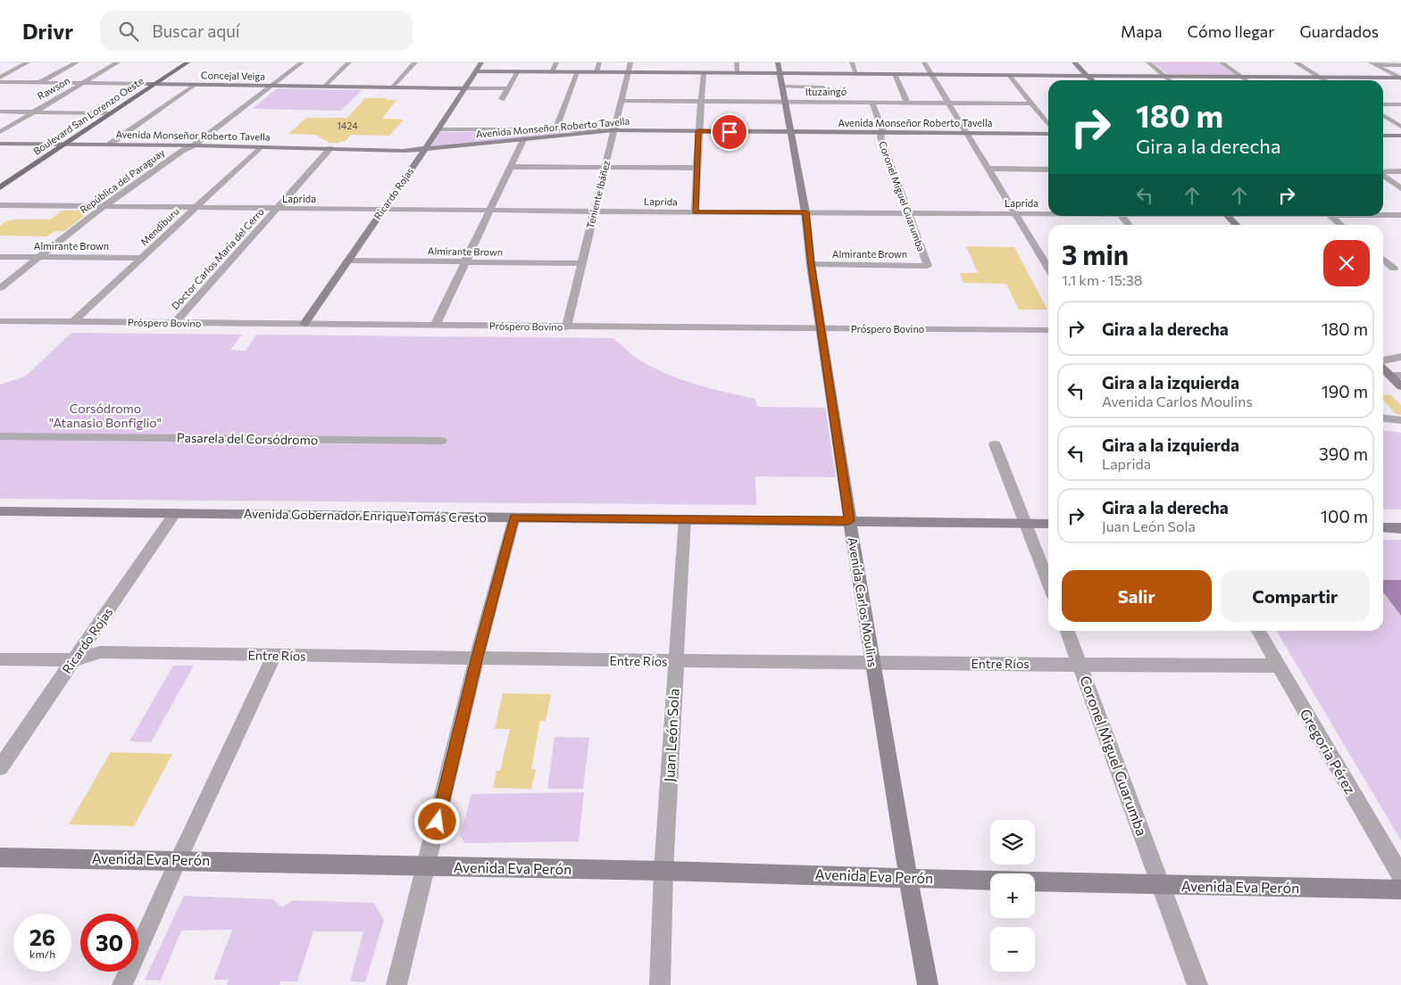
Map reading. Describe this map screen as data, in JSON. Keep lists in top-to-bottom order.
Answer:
{
  "streets": {
    "main road": ["Boulevard San Lorenzo Oeste"],
    "street": [
      "Concejal Veiga",
      "Rawson",
      "Ituzaingó",
      "Avenida Monseñor Roberto Tavella",
      "República del Paraguay",
      "Ricardo Rojas",
      "Teniente Ibáñez",
      "Coronel Miguel Guarumba",
      "Laprida",
      "Mendiburu",
      "Almirante Brown",
      "Doctor Carlos María del Cerro",
      "Próspero Bovino",
      "Pasarela del Corsódromo",
      "Avenida Gobernador Enrique Tomás Cresto",
      "Avenida Carlos Moulins",
      "Entre Ríos",
      "Juan León Sola",
      "Gregoria Pérez",
      "Avenida Eva Perón"
    ]
  },
  "crossings": [
    ["Concejal Veiga", "Rawson"],
    ["Concejal Veiga", "Boulevard San Lorenzo Oeste"],
    ["Concejal Veiga", "República del Paraguay"],
    ["Concejal Veiga", "Ricardo Rojas"],
    ["Ituzaingó", "Teniente Ibáñez"],
    ["Ituzaingó", "Coronel Miguel Guarumba"],
    ["Ituzaingó", "Avenida Carlos Moulins"],
    ["Boulevard San Lorenzo Oeste", "Avenida Monseñor Roberto Tavella"],
    ["Avenida Monseñor Roberto Tavella", "República del Paraguay"],
    ["Avenida Monseñor Roberto Tavella", "Ricardo Rojas"],
    ["Avenida Monseñor Roberto Tavella", "Teniente Ibáñez"],
    ["Avenida Monseñor Roberto Tavella", "Coronel Miguel Guarumba"],
    ["Avenida Monseñor Roberto Tavella", "Mendiburu"],
    ["Avenida Monseñor Roberto Tavella", "Doctor Carlos María del Cerro"],
    ["Avenida Monseñor Roberto Tavella", "Avenida Carlos Moulins"],
    ["República del Paraguay", "Laprida"],
    ["República del Paraguay", "Almirante Brown"],
    ["Ricardo Rojas", "Laprida"],
    ["Ricardo Rojas", "Almirante Brown"],
    ["Ricardo Rojas", "Próspero Bovino"],
    ["Ricardo Rojas", "Avenida Gobernador Enrique Tomás Cresto"],
    ["Ricardo Rojas", "Entre Ríos"],
    ["Teniente Ibáñez", "Laprida"],
    ["Teniente Ibáñez", "Almirante Brown"],
    ["Teniente Ibáñez", "Próspero Bovino"],
    ["Coronel Miguel Guarumba", "Laprida"],
    ["Coronel Miguel Guarumba", "Almirante Brown"],
    ["Coronel Miguel Guarumba", "Entre Ríos"],
    ["Coronel Miguel Guarumba", "Avenida Eva Perón"],
    ["Laprida", "Mendiburu"],
    ["Laprida", "Doctor Carlos María del Cerro"],
    ["Laprida", "Avenida Carlos Moulins"],
    ["Mendiburu", "Almirante Brown"],
    ["Mendiburu", "Próspero Bovino"],
    ["Almirante Brown", "Avenida Carlos Moulins"],
    ["Doctor Carlos María del Cerro", "Próspero Bovino"],
    ["Próspero Bovino", "Avenida Carlos Moulins"],
    ["Avenida Gobernador Enrique Tomás Cresto", "Avenida Carlos Moulins"],
    ["Avenida Gobernador Enrique Tomás Cresto", "Juan León Sola"],
    ["Avenida Carlos Moulins", "Entre Ríos"],
    ["Avenida Carlos Moulins", "Avenida Eva Perón"],
    ["Entre Ríos", "Juan León Sola"],
    ["Entre Ríos", "Gregoria Pérez"],
    ["Juan León Sola", "Avenida Eva Perón"]
  ],
  "parks": ["Corsódromo \"Atanasio Bonfiglio\""],
  "house_numbers": ["1424"],
  "page": {
    "header": "Drivr",
    "search": "Buscar aquí",
    "nav": ["Mapa", "Cómo llegar", "Guardados"],
    "turn": ["180 m", "Gira a la derecha"],
    "heading": ["3 min", "1.1 km · 15:38"],
    "list": [
      {
        "name": "Gira a la derecha",
        "value": "180 m"
      },
      {
        "name": "Gira a la izquierda",
        "note": "Avenida Carlos Moulins",
        "value": "190 m"
      },
      {
        "name": "Gira a la izquierda",
        "note": "Laprida",
        "value": "390 m"
      },
      {
        "name": "Gira a la derecha",
        "note": "Juan León Sola",
        "value": "100 m"
      }
    ],
    "buttons": ["Salir", "Compartir"],
    "map_buttons": ["+", "−"],
    "speed": "26 km/h",
    "limit": "30"
  }
}
